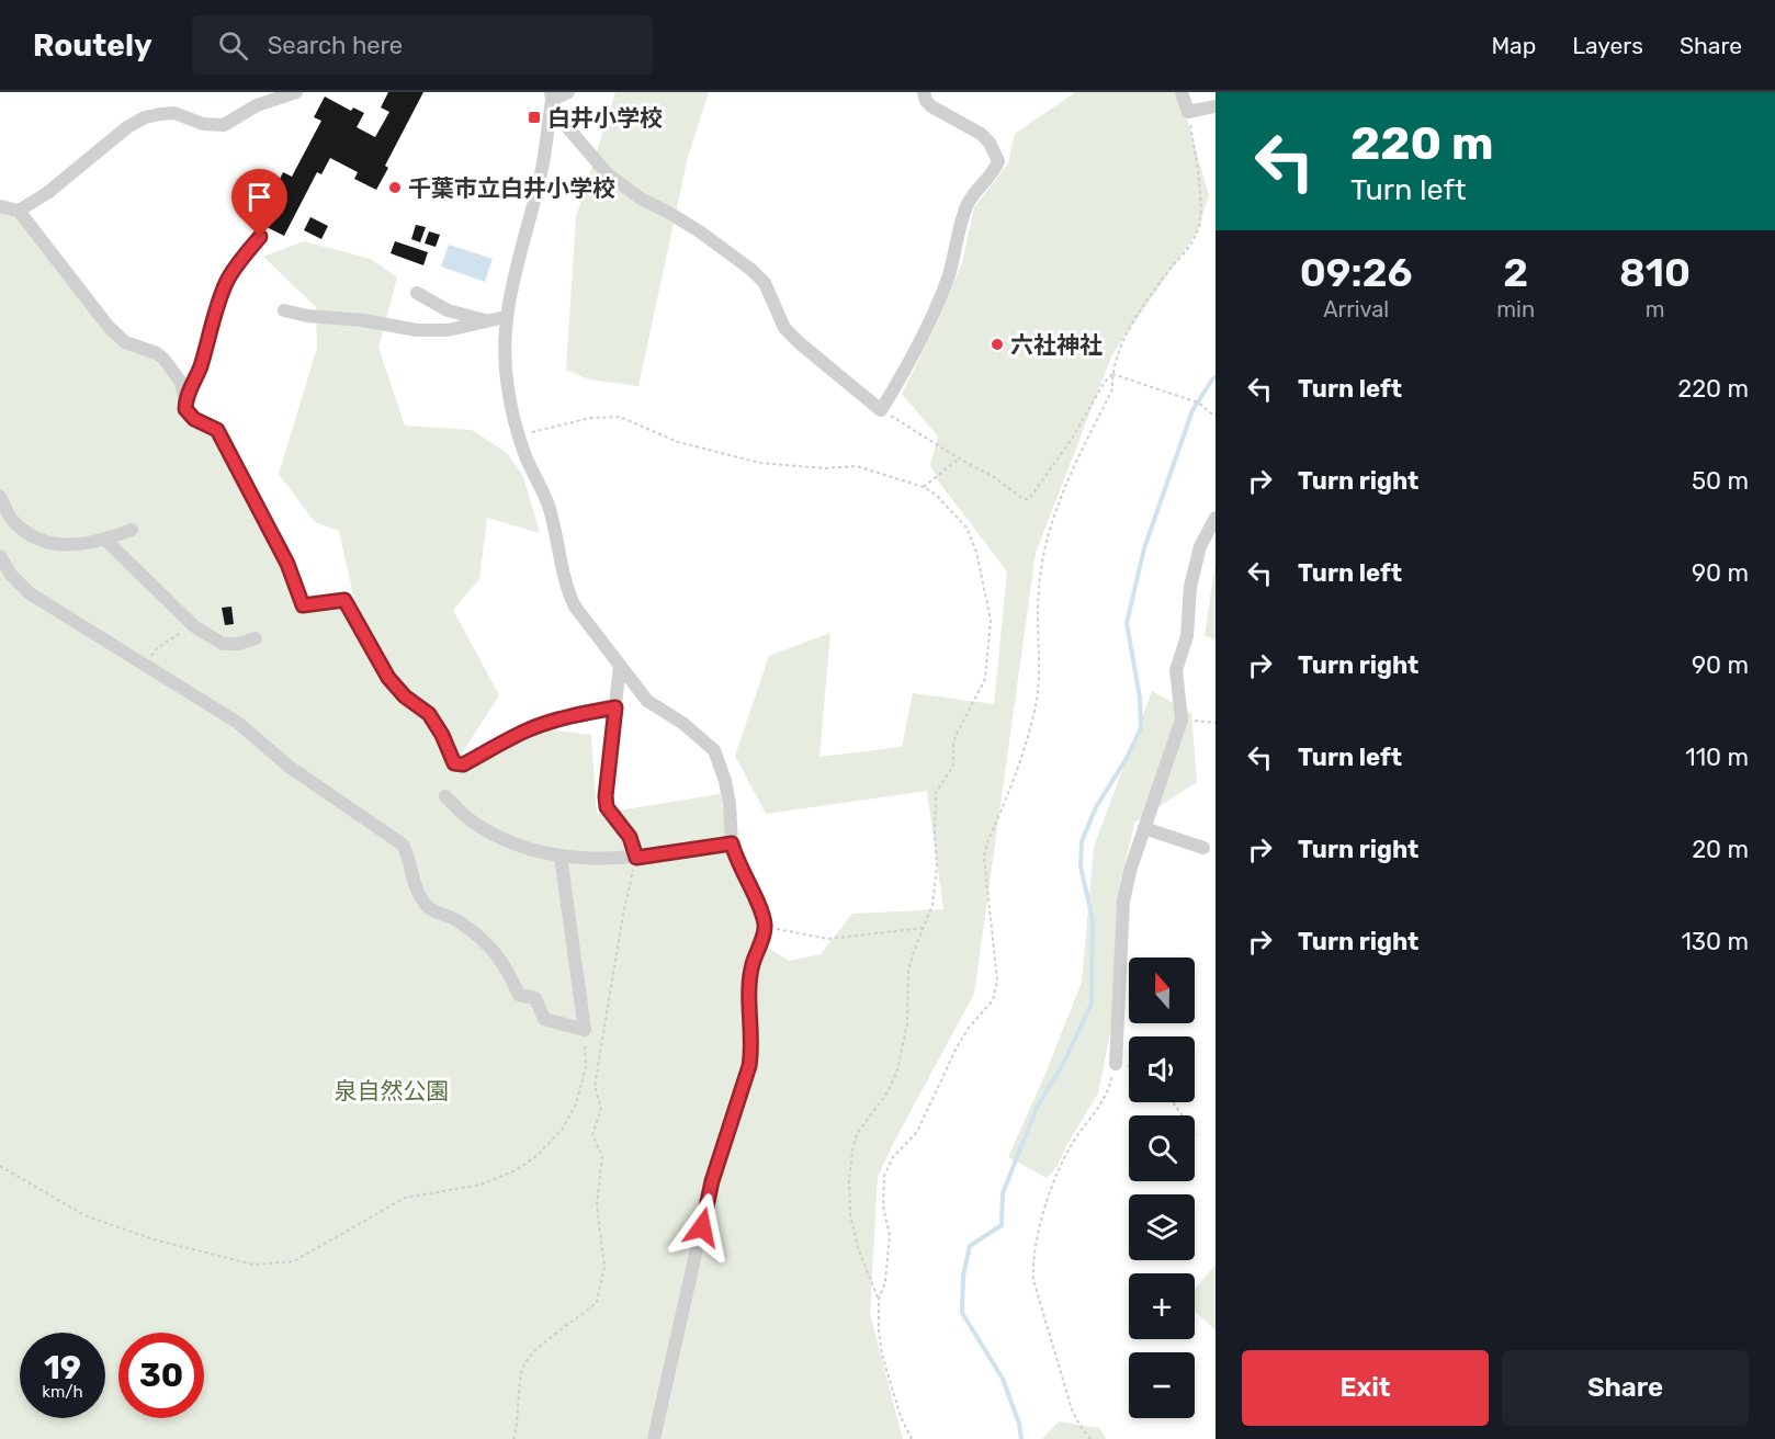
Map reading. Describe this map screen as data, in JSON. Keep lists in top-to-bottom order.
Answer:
{
  "parks": ["泉自然公園"],
  "places": {
    "transit": ["白井小学校"],
    "other": ["千葉市立白井小学校", "六社神社"]
  },
  "north": "top",
  "page": {
    "header": "Routely",
    "search": "Search here",
    "nav": ["Map", "Layers", "Share"],
    "turn": ["220 m", "Turn left"],
    "eta": [
      "09:26",
      "Arrival",
      "2",
      "min",
      "810",
      "m"
    ],
    "list": [
      {
        "name": "Turn left",
        "value": "220 m"
      },
      {
        "name": "Turn right",
        "value": "50 m"
      },
      {
        "name": "Turn left",
        "value": "90 m"
      },
      {
        "name": "Turn right",
        "value": "90 m"
      },
      {
        "name": "Turn left",
        "value": "110 m"
      },
      {
        "name": "Turn right",
        "value": "20 m"
      },
      {
        "name": "Turn right",
        "value": "130 m"
      }
    ],
    "map_buttons": ["+", "−"],
    "speed": "19 km/h",
    "limit": "30",
    "buttons": ["Exit", "Share"]
  }
}
